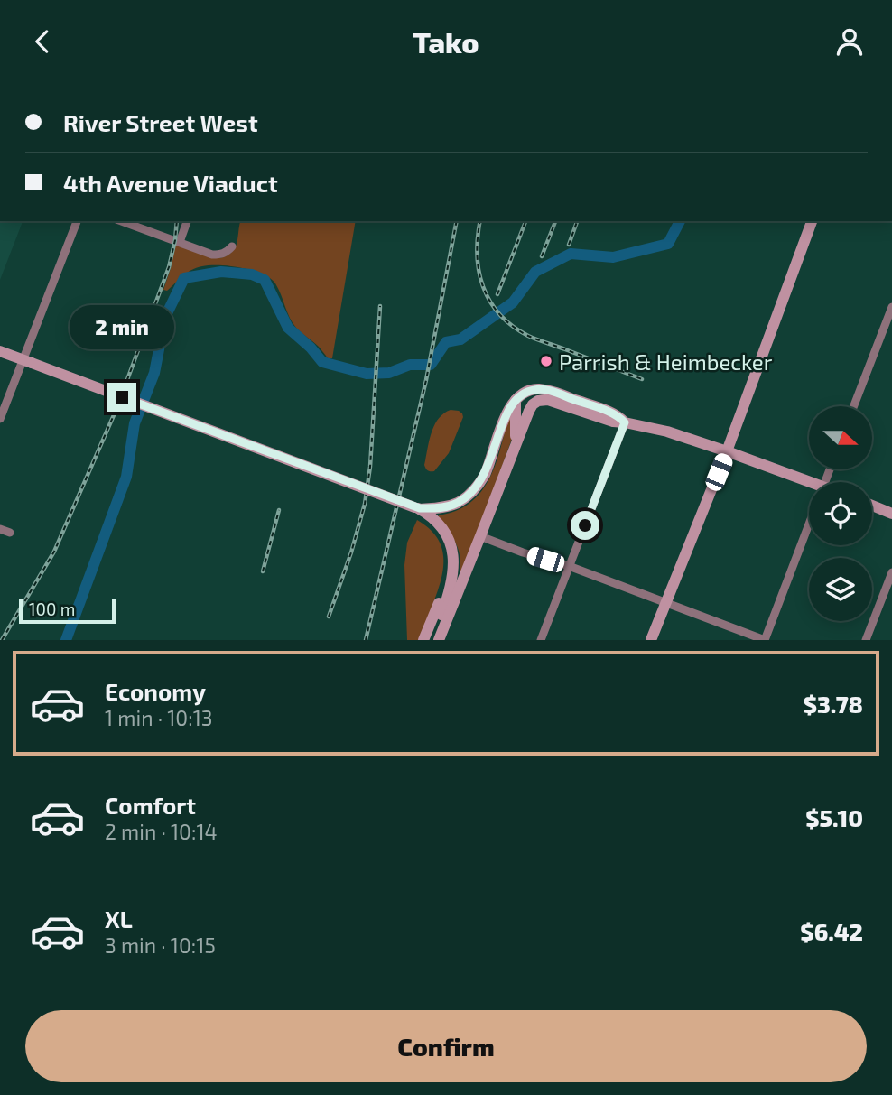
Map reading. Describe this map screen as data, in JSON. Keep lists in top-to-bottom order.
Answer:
{
  "places": ["Parrish & Heimbecker"],
  "scale_bar": "100 m",
  "north": "right",
  "page": {
    "header": "Tako",
    "banner": ["River Street West", "4th Avenue Viaduct"],
    "bubble": "2 min",
    "scale": "100 m",
    "list": [
      {
        "name": "Economy",
        "note": "1 min · 10:13",
        "value": "$3.78"
      },
      {
        "name": "Comfort",
        "note": "2 min · 10:14",
        "value": "$5.10"
      },
      {
        "name": "XL",
        "note": "3 min · 10:15",
        "value": "$6.42"
      }
    ],
    "buttons": "Confirm"
  }
}
